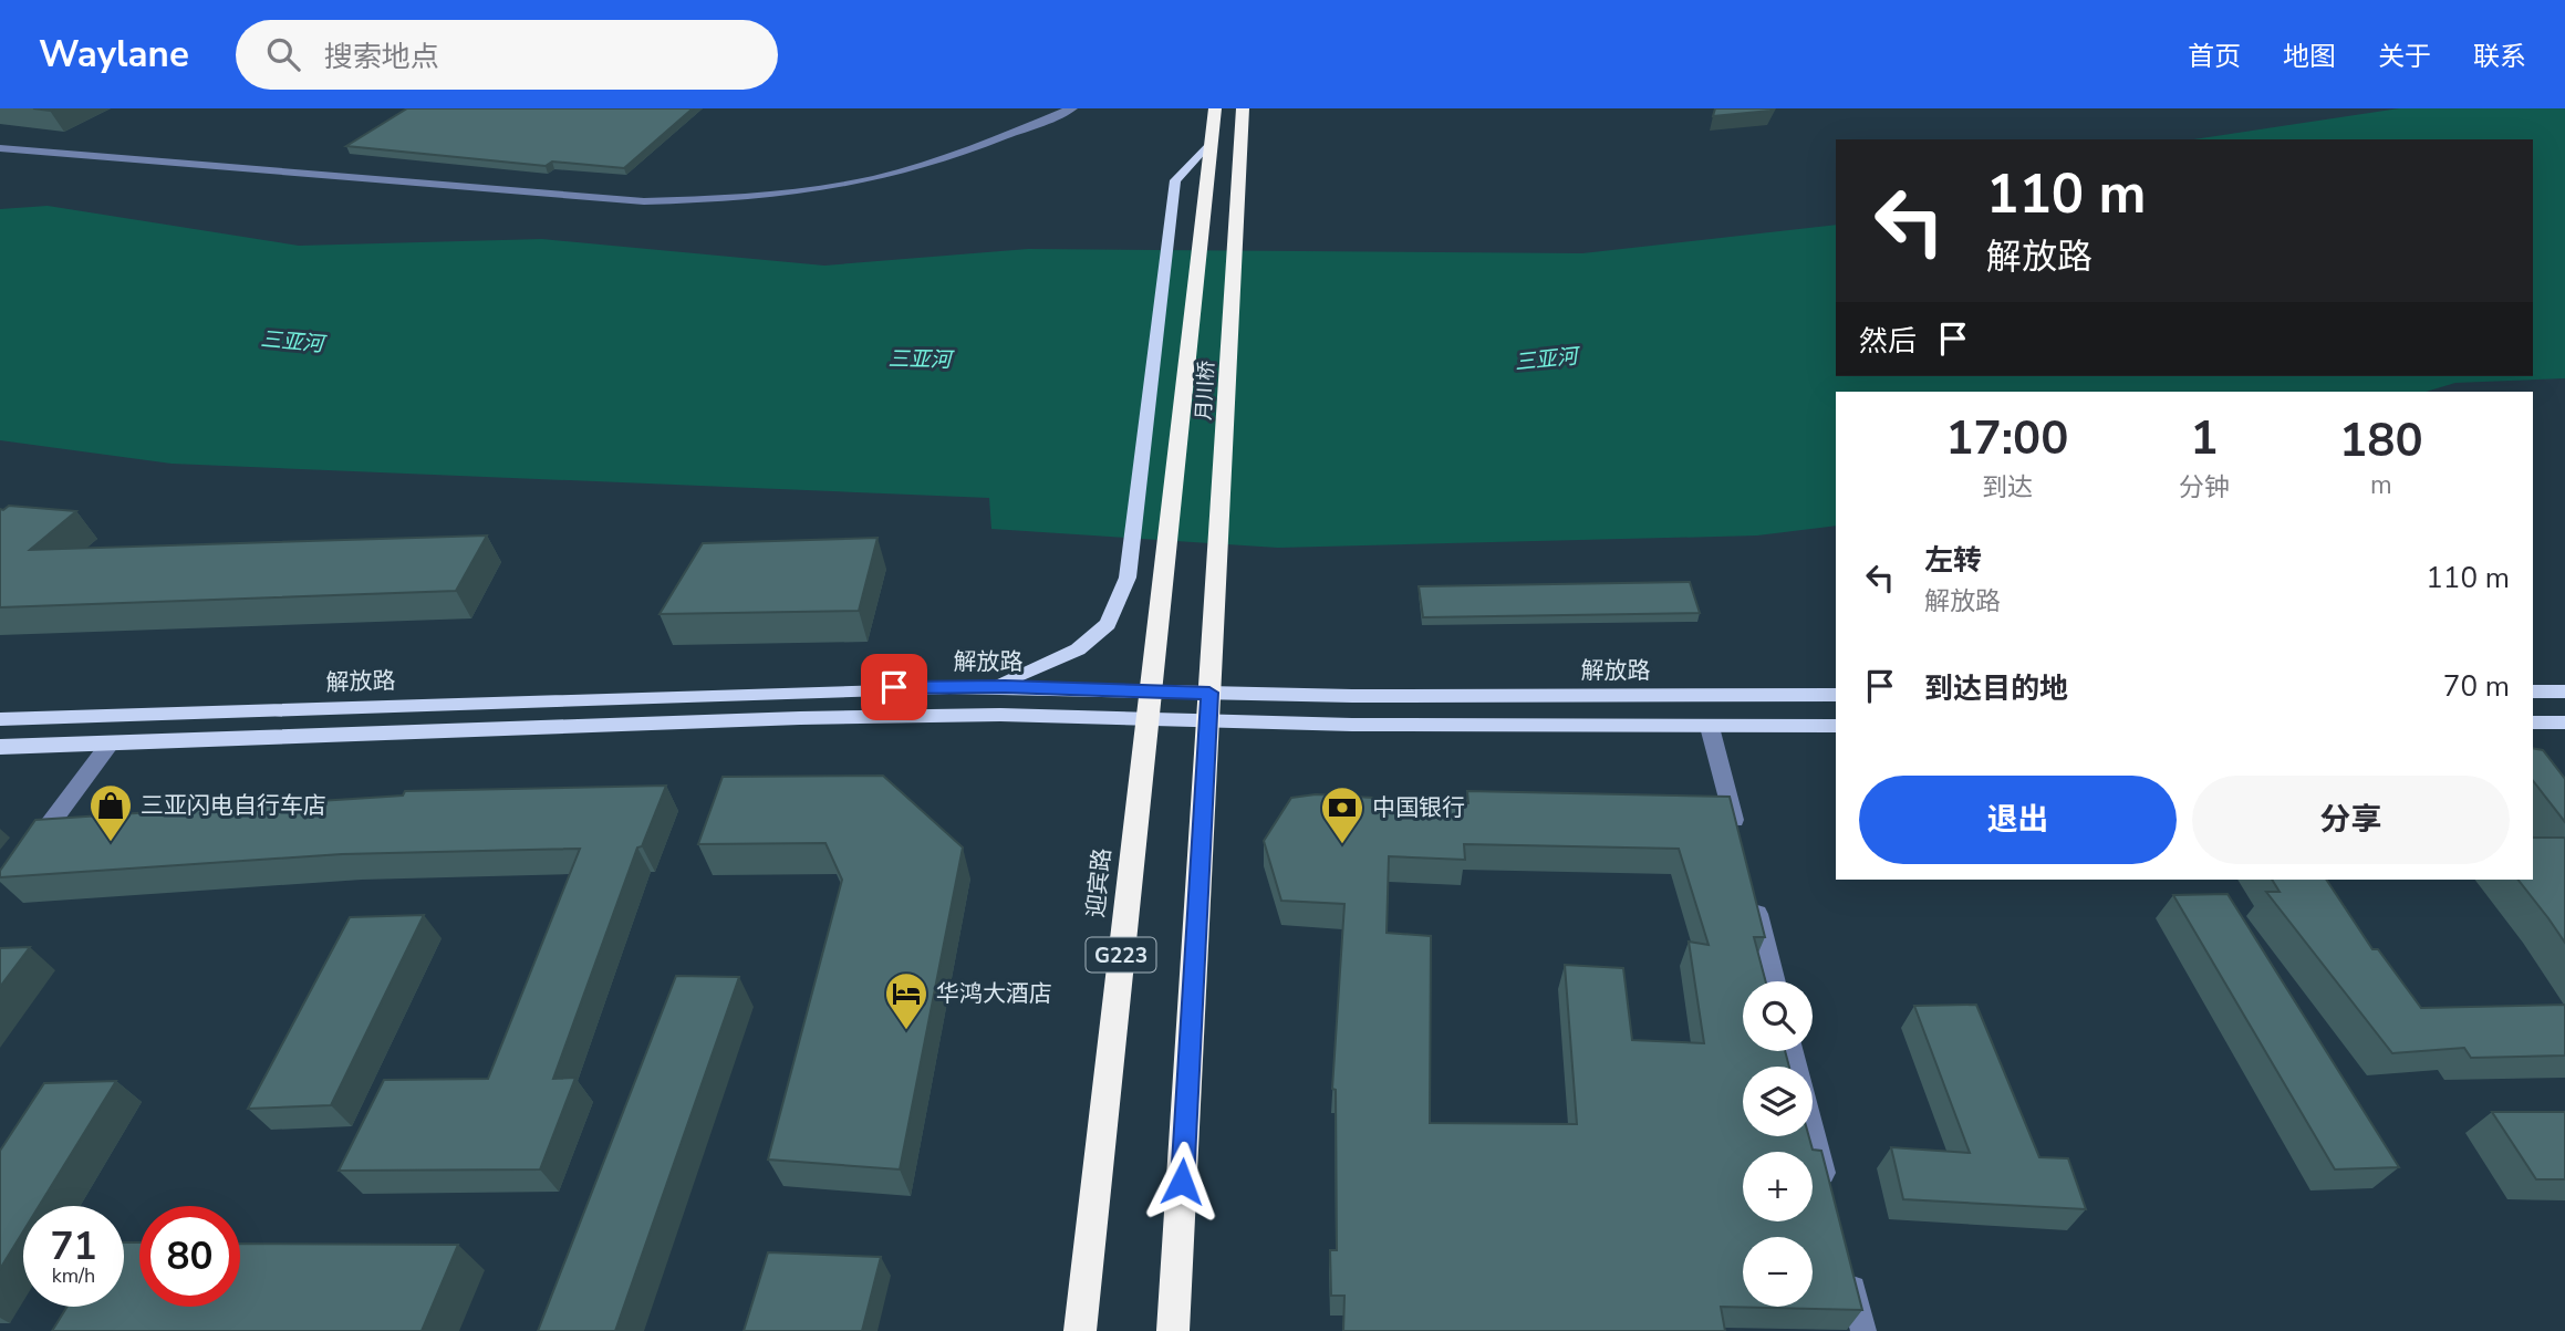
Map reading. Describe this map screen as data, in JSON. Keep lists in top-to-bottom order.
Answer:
{
  "streets": {
    "highway": ["月川桥", "迎宾路", "G223"],
    "main road": ["解放路"]
  },
  "crossings": [
    ["月川桥", "解放路"],
    ["月川桥", "迎宾路"],
    ["月川桥", "G223"],
    ["解放路", "迎宾路"]
  ],
  "water": ["三亚河"],
  "places": {
    "shop": ["三亚闪电自行车店"],
    "bank": ["中国银行"],
    "hotel": ["华鸿大酒店"]
  },
  "page": {
    "header": "Waylane",
    "search": "搜索地点",
    "nav": [
      "首页",
      "地图",
      "关于",
      "联系"
    ],
    "turn": ["110 m", "解放路"],
    "then": "然后",
    "eta": [
      "17:00",
      "到达",
      "1",
      "分钟",
      "180",
      "m"
    ],
    "list": [
      {
        "name": "左转",
        "note": "解放路",
        "value": "110 m"
      },
      {
        "name": "到达目的地",
        "value": "70 m"
      }
    ],
    "buttons": ["退出", "分享"],
    "map_buttons": ["+", "−"],
    "speed": "71 km/h",
    "limit": "80"
  }
}
